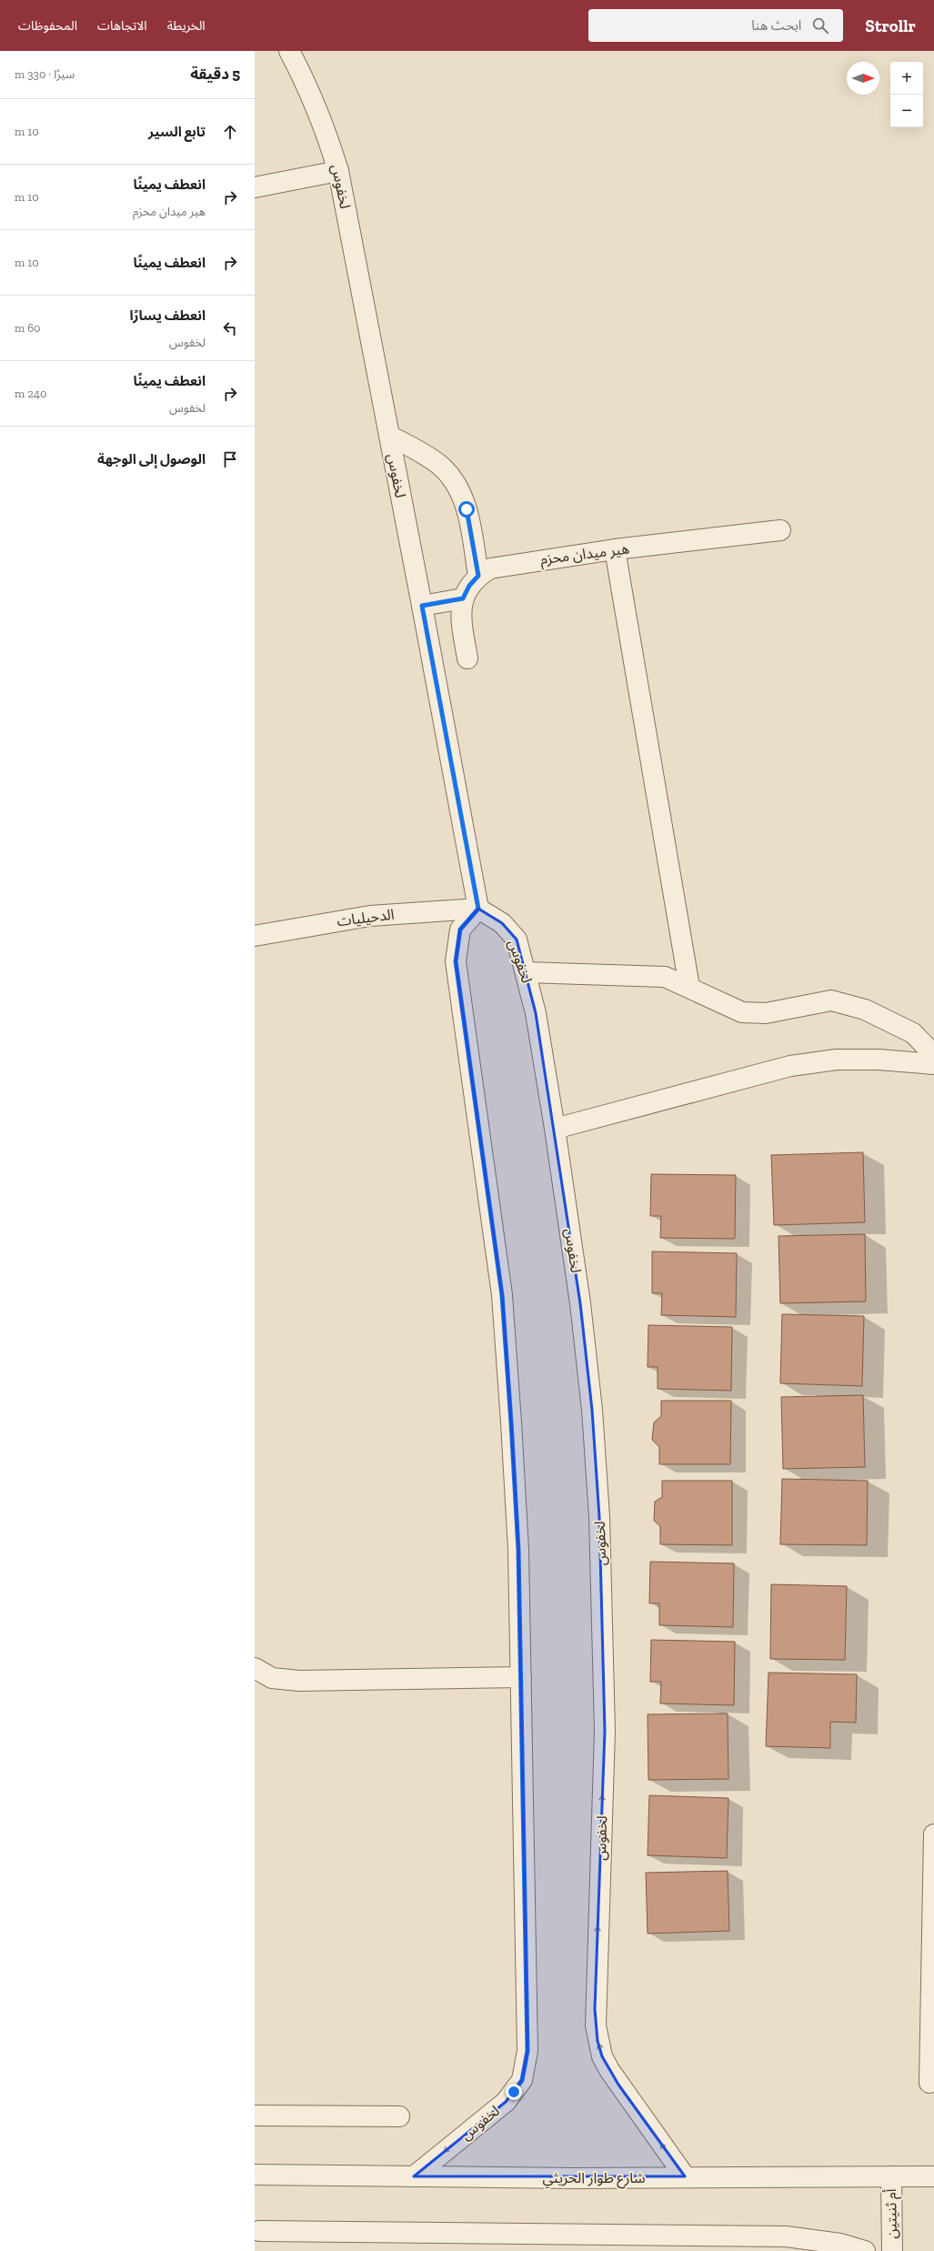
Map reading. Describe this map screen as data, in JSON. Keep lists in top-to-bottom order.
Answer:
{
  "streets": {
    "street": [
      "لخفوس",
      "هير ميدان محزم",
      "الدحيليات",
      "شارع طوار الحريثي",
      "أم ثنيتين"
    ]
  },
  "crossings": [
    ["لخفوس", "الدحيليات"],
    ["لخفوس", "شارع طوار الحريثي"],
    ["شارع طوار الحريثي", "أم ثنيتين"]
  ],
  "north": "right",
  "page": {
    "header": "Strollr",
    "search": "ابحث هنا",
    "nav": ["الخريطة", "الاتجاهات", "المحفوظات"],
    "heading": ["5 دقيقة", "سيرًا · 330 m"],
    "map_buttons": ["+", "−"],
    "list": [
      ["تابع السير", "10 m"],
      ["انعطف يمينًا", "هير ميدان محزم", "10 m"],
      ["انعطف يمينًا", "10 m"],
      ["انعطف يسارًا", "لخفوس", "60 m"],
      ["انعطف يمينًا", "لخفوس", "240 m"],
      "الوصول إلى الوجهة"
    ]
  }
}
